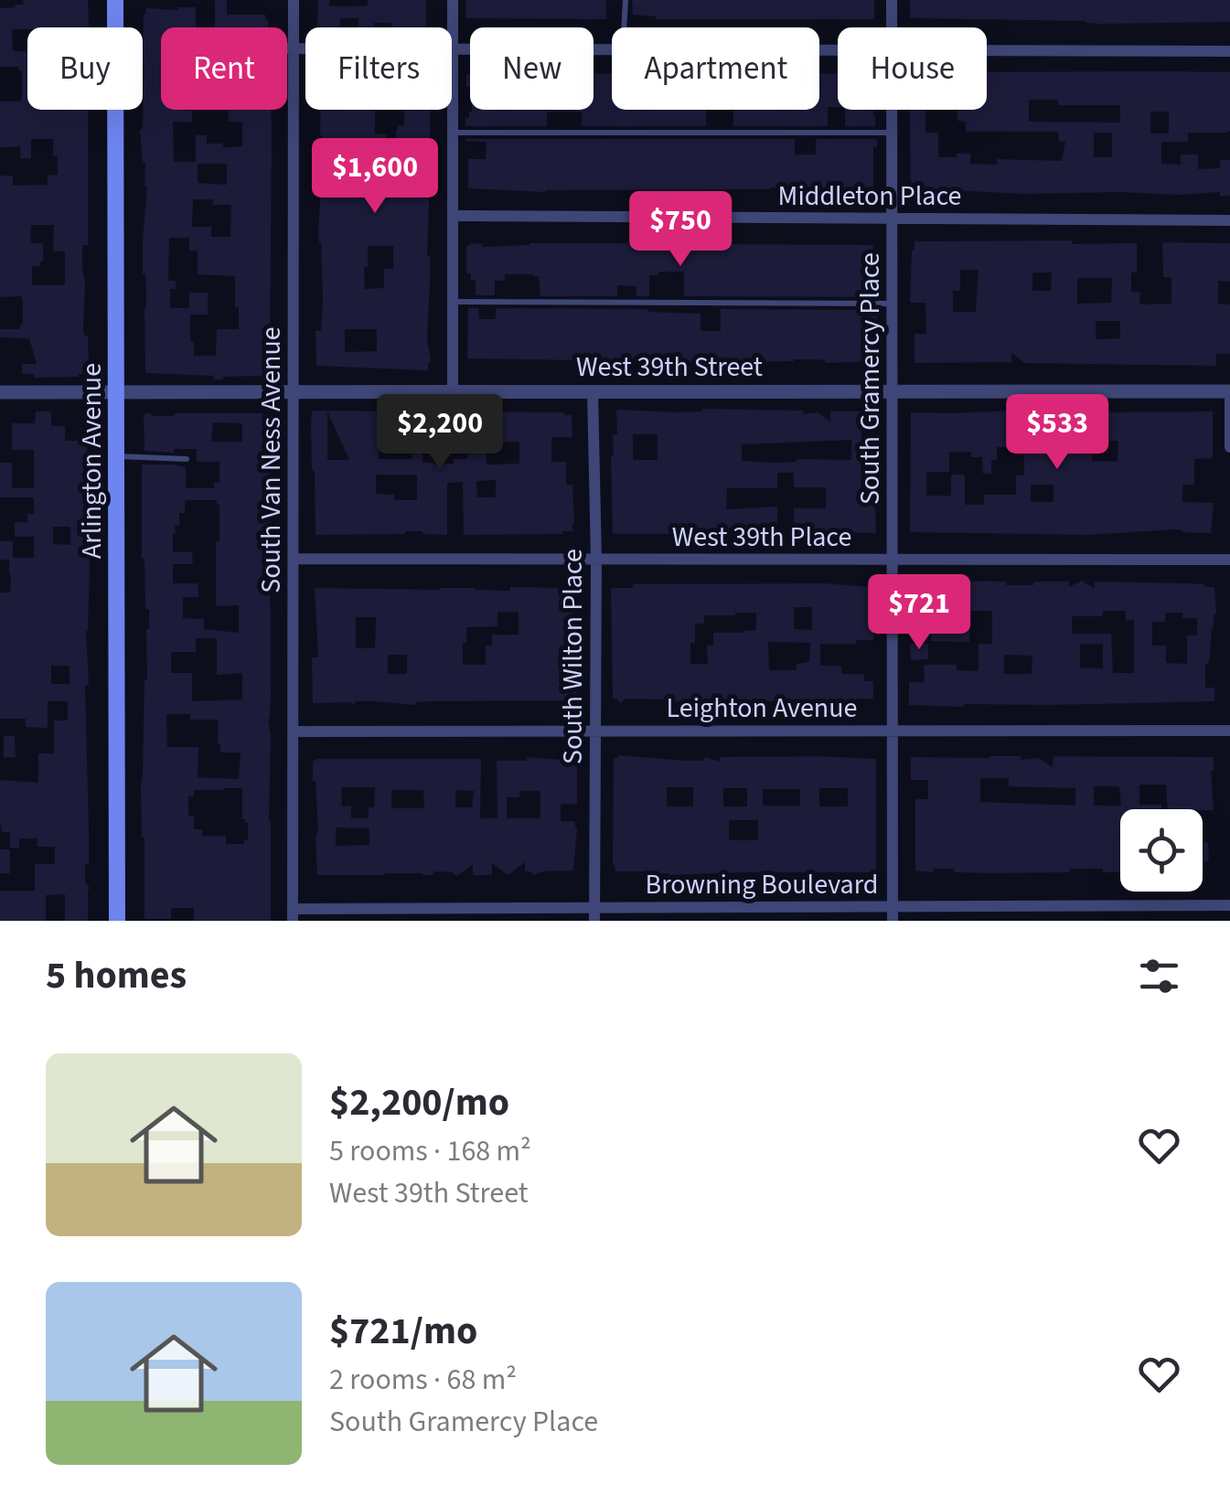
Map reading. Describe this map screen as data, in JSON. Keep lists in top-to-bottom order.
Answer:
{
  "streets": {
    "main road": ["Arlington Avenue"],
    "street": [
      "Middleton Place",
      "West 39th Street",
      "South Gramercy Place",
      "South Van Ness Avenue",
      "West 39th Place",
      "South Wilton Place",
      "Leighton Avenue",
      "Browning Boulevard"
    ]
  },
  "crossings": [
    ["Middleton Place", "South Gramercy Place"],
    ["West 39th Street", "South Gramercy Place"],
    ["West 39th Street", "South Van Ness Avenue"],
    ["West 39th Street", "Arlington Avenue"],
    ["West 39th Street", "South Wilton Place"],
    ["South Gramercy Place", "West 39th Place"],
    ["South Gramercy Place", "Leighton Avenue"],
    ["South Gramercy Place", "Browning Boulevard"],
    ["South Van Ness Avenue", "West 39th Place"],
    ["South Van Ness Avenue", "Leighton Avenue"],
    ["South Van Ness Avenue", "Browning Boulevard"],
    ["West 39th Place", "South Wilton Place"],
    ["South Wilton Place", "Leighton Avenue"],
    ["South Wilton Place", "Browning Boulevard"]
  ],
  "page": {
    "chip": [
      "Buy",
      "Rent",
      "Filters",
      "New",
      "Apartment",
      "House"
    ],
    "price": [
      "$1,600",
      "$750",
      "$2,200",
      "$533",
      "$721"
    ],
    "heading": "5 homes",
    "list": [
      {
        "name": "$2,200/mo",
        "note": "5 rooms · 168 m² · West 39th Street"
      },
      {
        "name": "$721/mo",
        "note": "2 rooms · 68 m² · South Gramercy Place"
      }
    ]
  }
}
